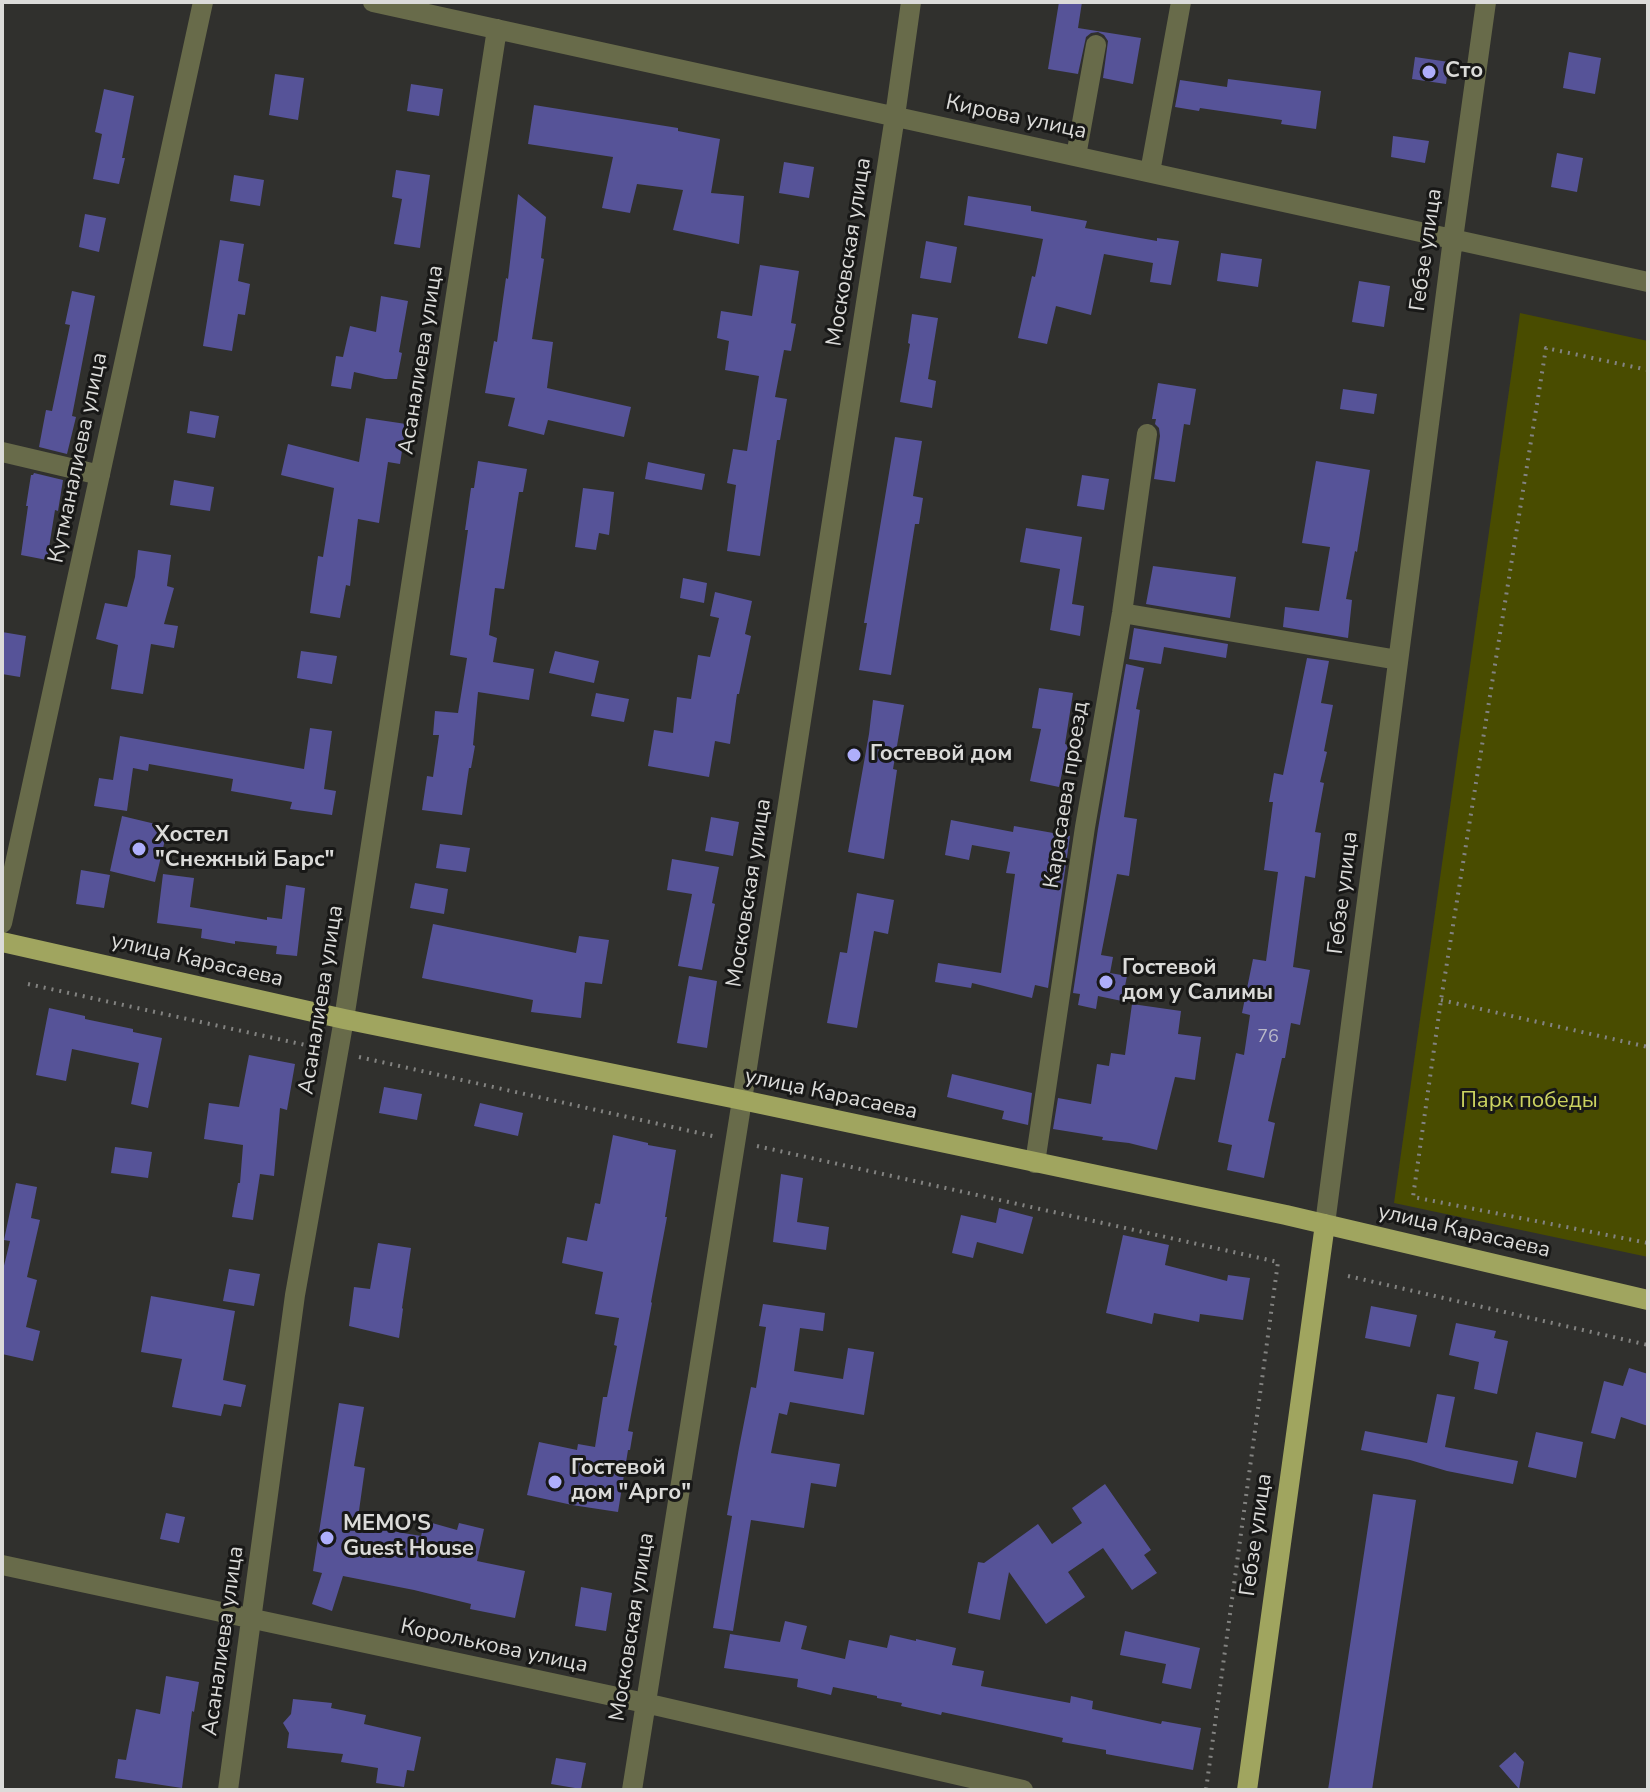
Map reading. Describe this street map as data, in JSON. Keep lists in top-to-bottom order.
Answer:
{
  "streets": {
    "main road": ["Гебзе улица", "улица Карасаева"],
    "street": [
      "Кирова улица",
      "Московская улица",
      "Асаналиева улица",
      "Кутманалиева улица",
      "Карасаева проезд",
      "Королькова улица"
    ]
  },
  "crossings": [
    ["Кирова улица", "Гебзе улица"],
    ["Кирова улица", "Московская улица"],
    ["Кирова улица", "Асаналиева улица"],
    ["Гебзе улица", "улица Карасаева"],
    ["Московская улица", "улица Карасаева"],
    ["Московская улица", "Королькова улица"],
    ["Асаналиева улица", "улица Карасаева"],
    ["Асаналиева улица", "Королькова улица"],
    ["Карасаева проезд", "улица Карасаева"]
  ],
  "parks": ["Парк победы"],
  "places": [
    "Сто",
    "Гостевой дом",
    "Хостел \"Снежный Барс\"",
    "Гостевой дом у Салимы",
    "Гостевой дом \"Арго\"",
    "MEMO'S Guest House"
  ],
  "house_numbers": ["76"]
}
